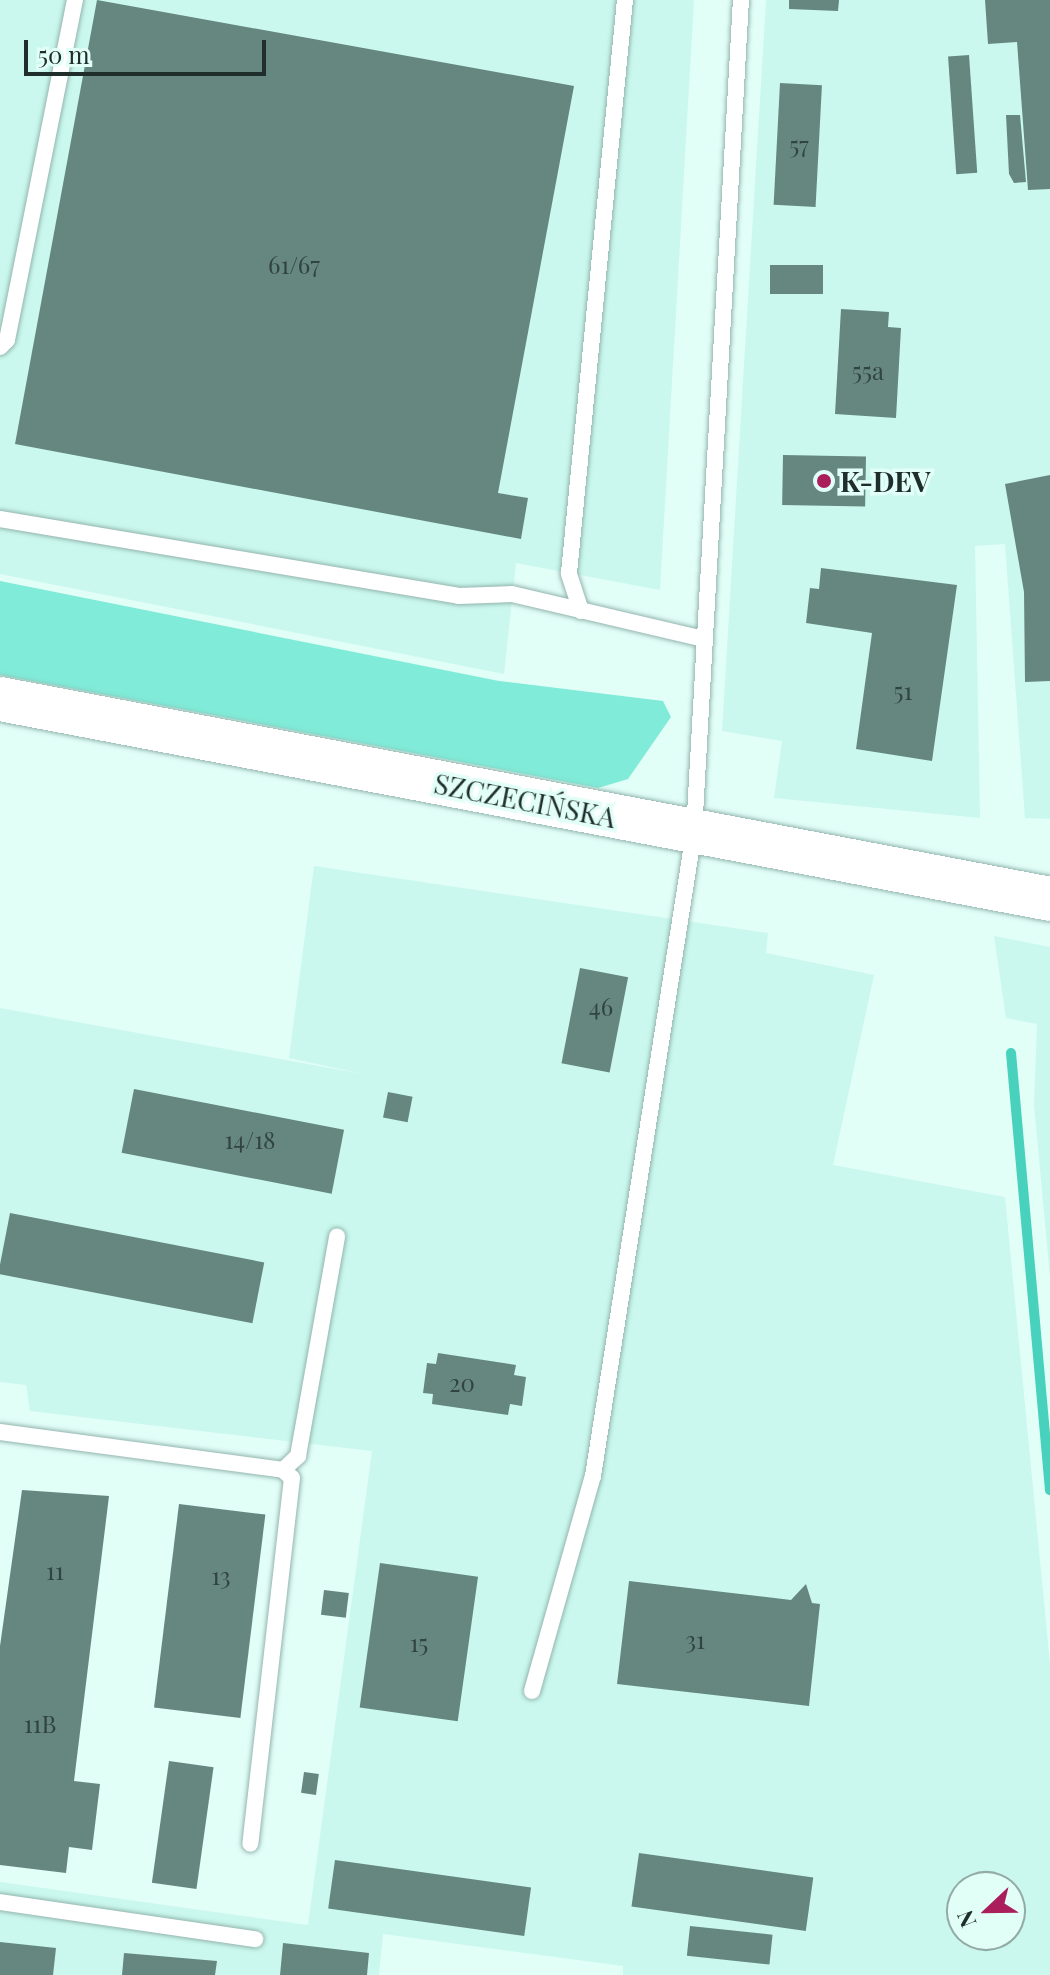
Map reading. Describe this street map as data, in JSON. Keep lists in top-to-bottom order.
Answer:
{
  "streets": {
    "main road": ["SZCZECIŃSKA"]
  },
  "places": ["K-DEV"],
  "house_numbers": [
    "57",
    "61/67",
    "55a",
    "51",
    "46",
    "14/18",
    "20",
    "11",
    "13",
    "31",
    "15",
    "11B"
  ],
  "scale_bar": "50 m",
  "north": "left"
}
